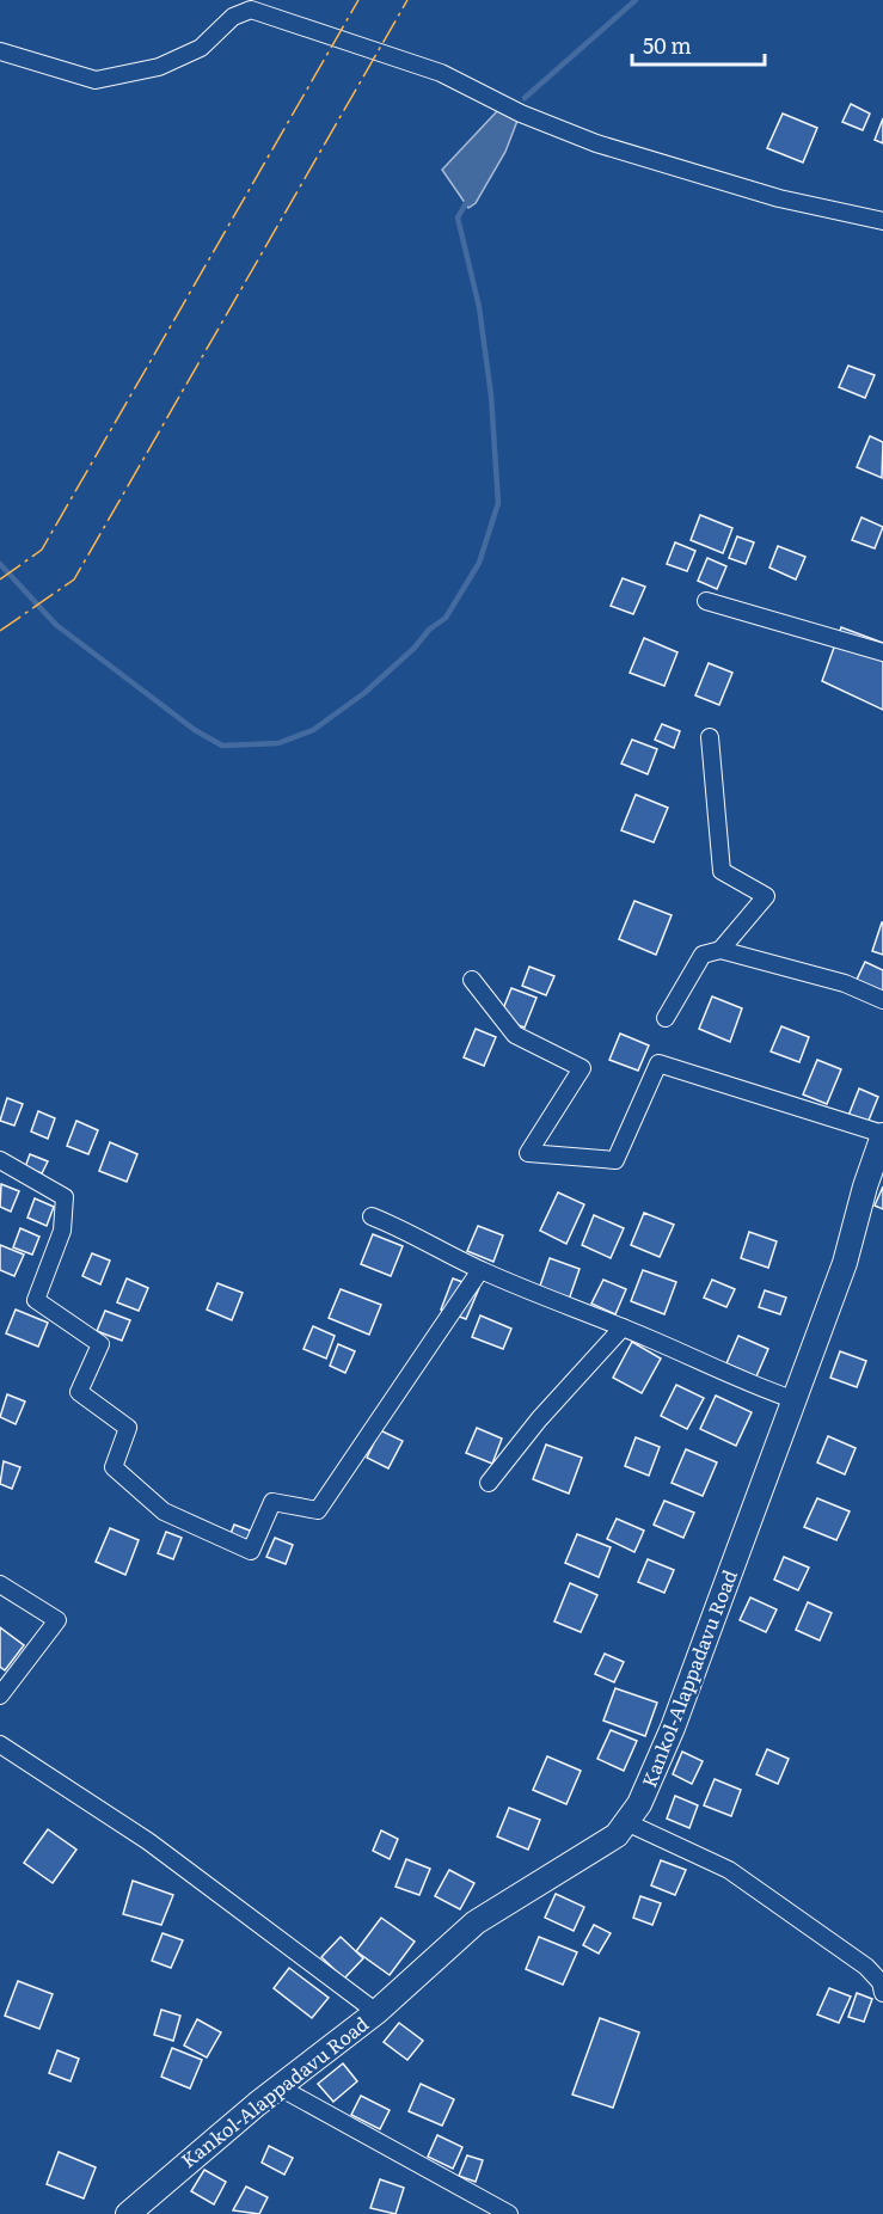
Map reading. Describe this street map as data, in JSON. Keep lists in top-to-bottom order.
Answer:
{
  "streets": {
    "main road": ["Kankol-Alappadavu Road"]
  },
  "scale_bar": "50 m"
}
